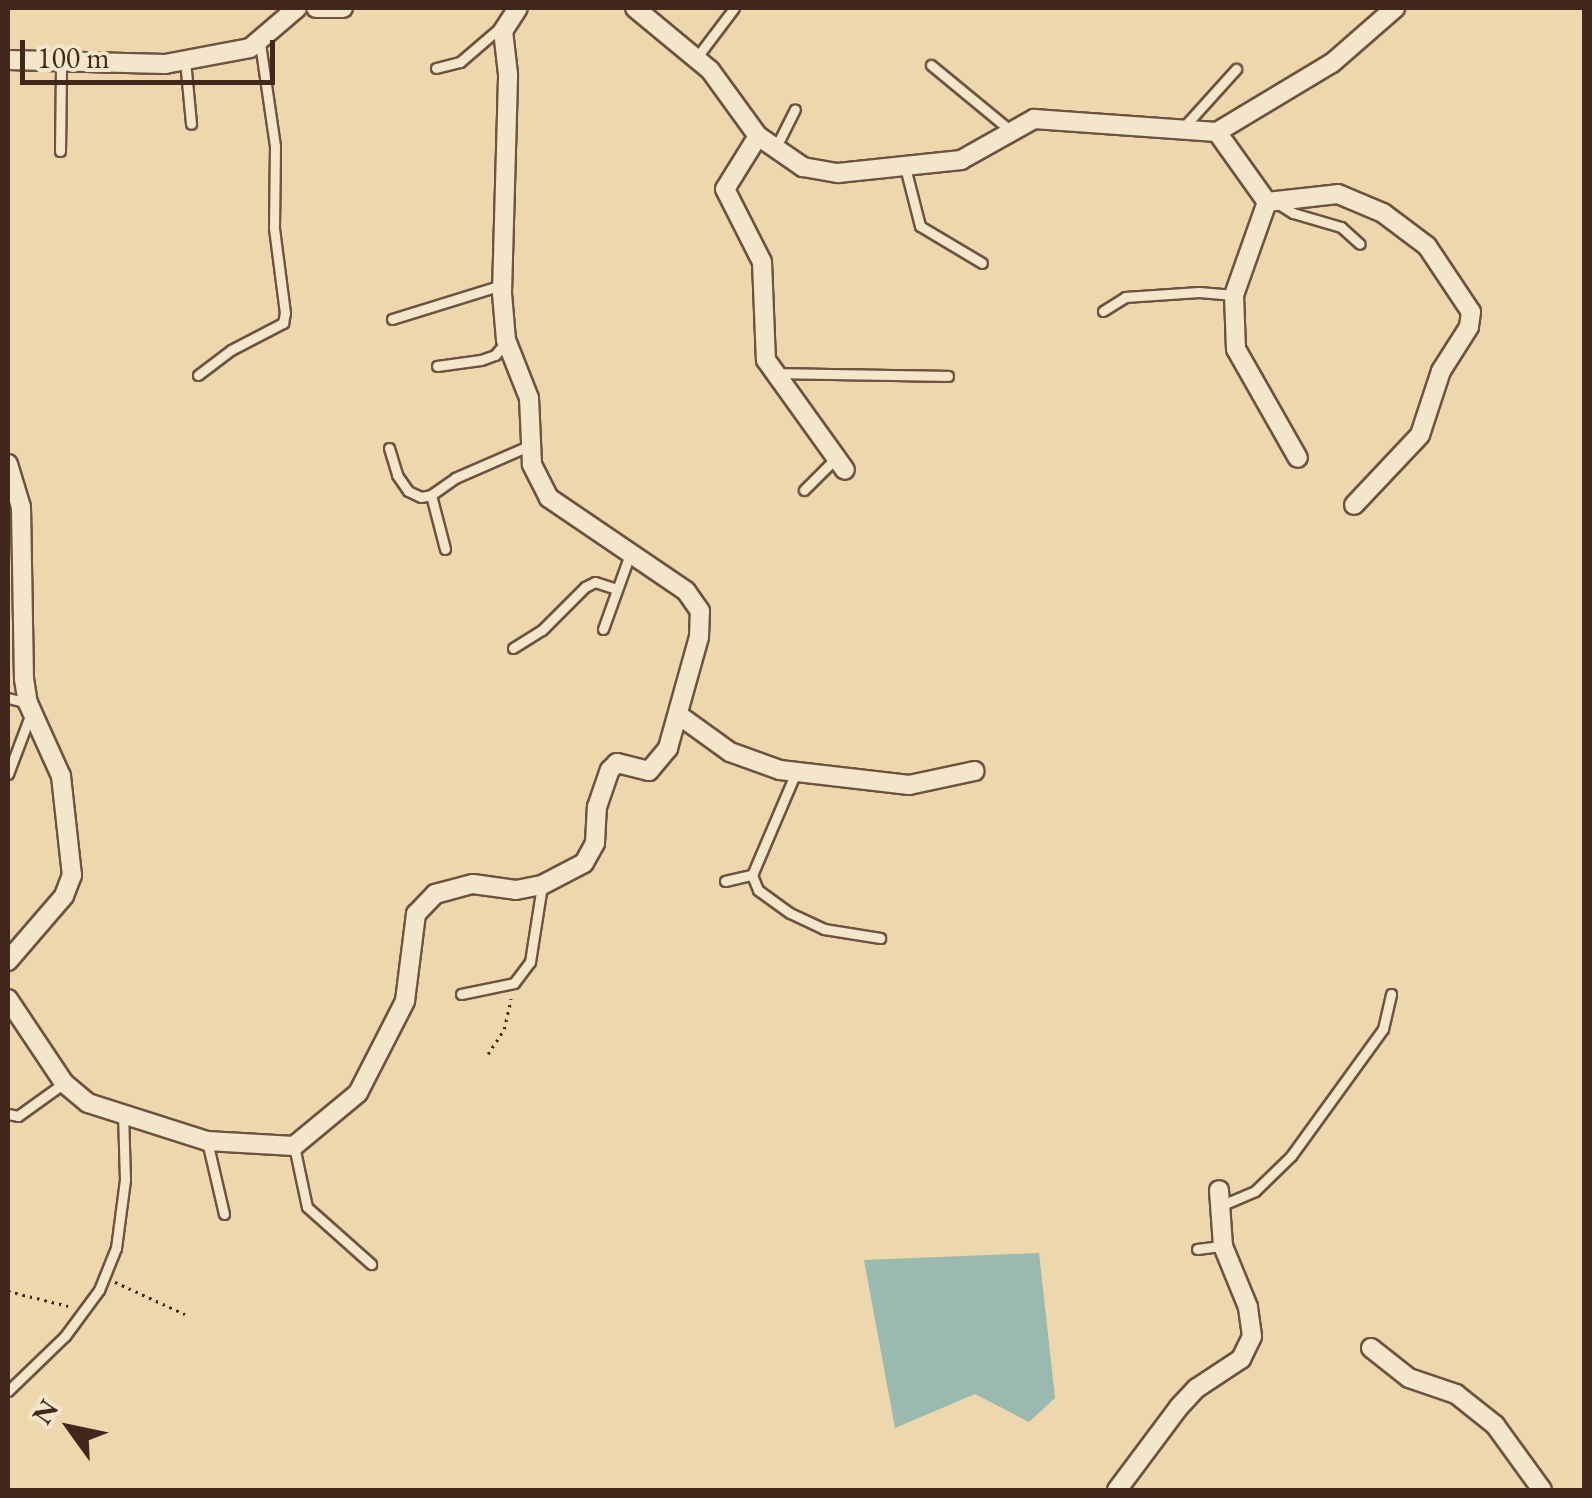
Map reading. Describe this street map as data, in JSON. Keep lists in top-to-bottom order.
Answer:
{
  "scale_bar": "100 m",
  "north": "top left"
}
